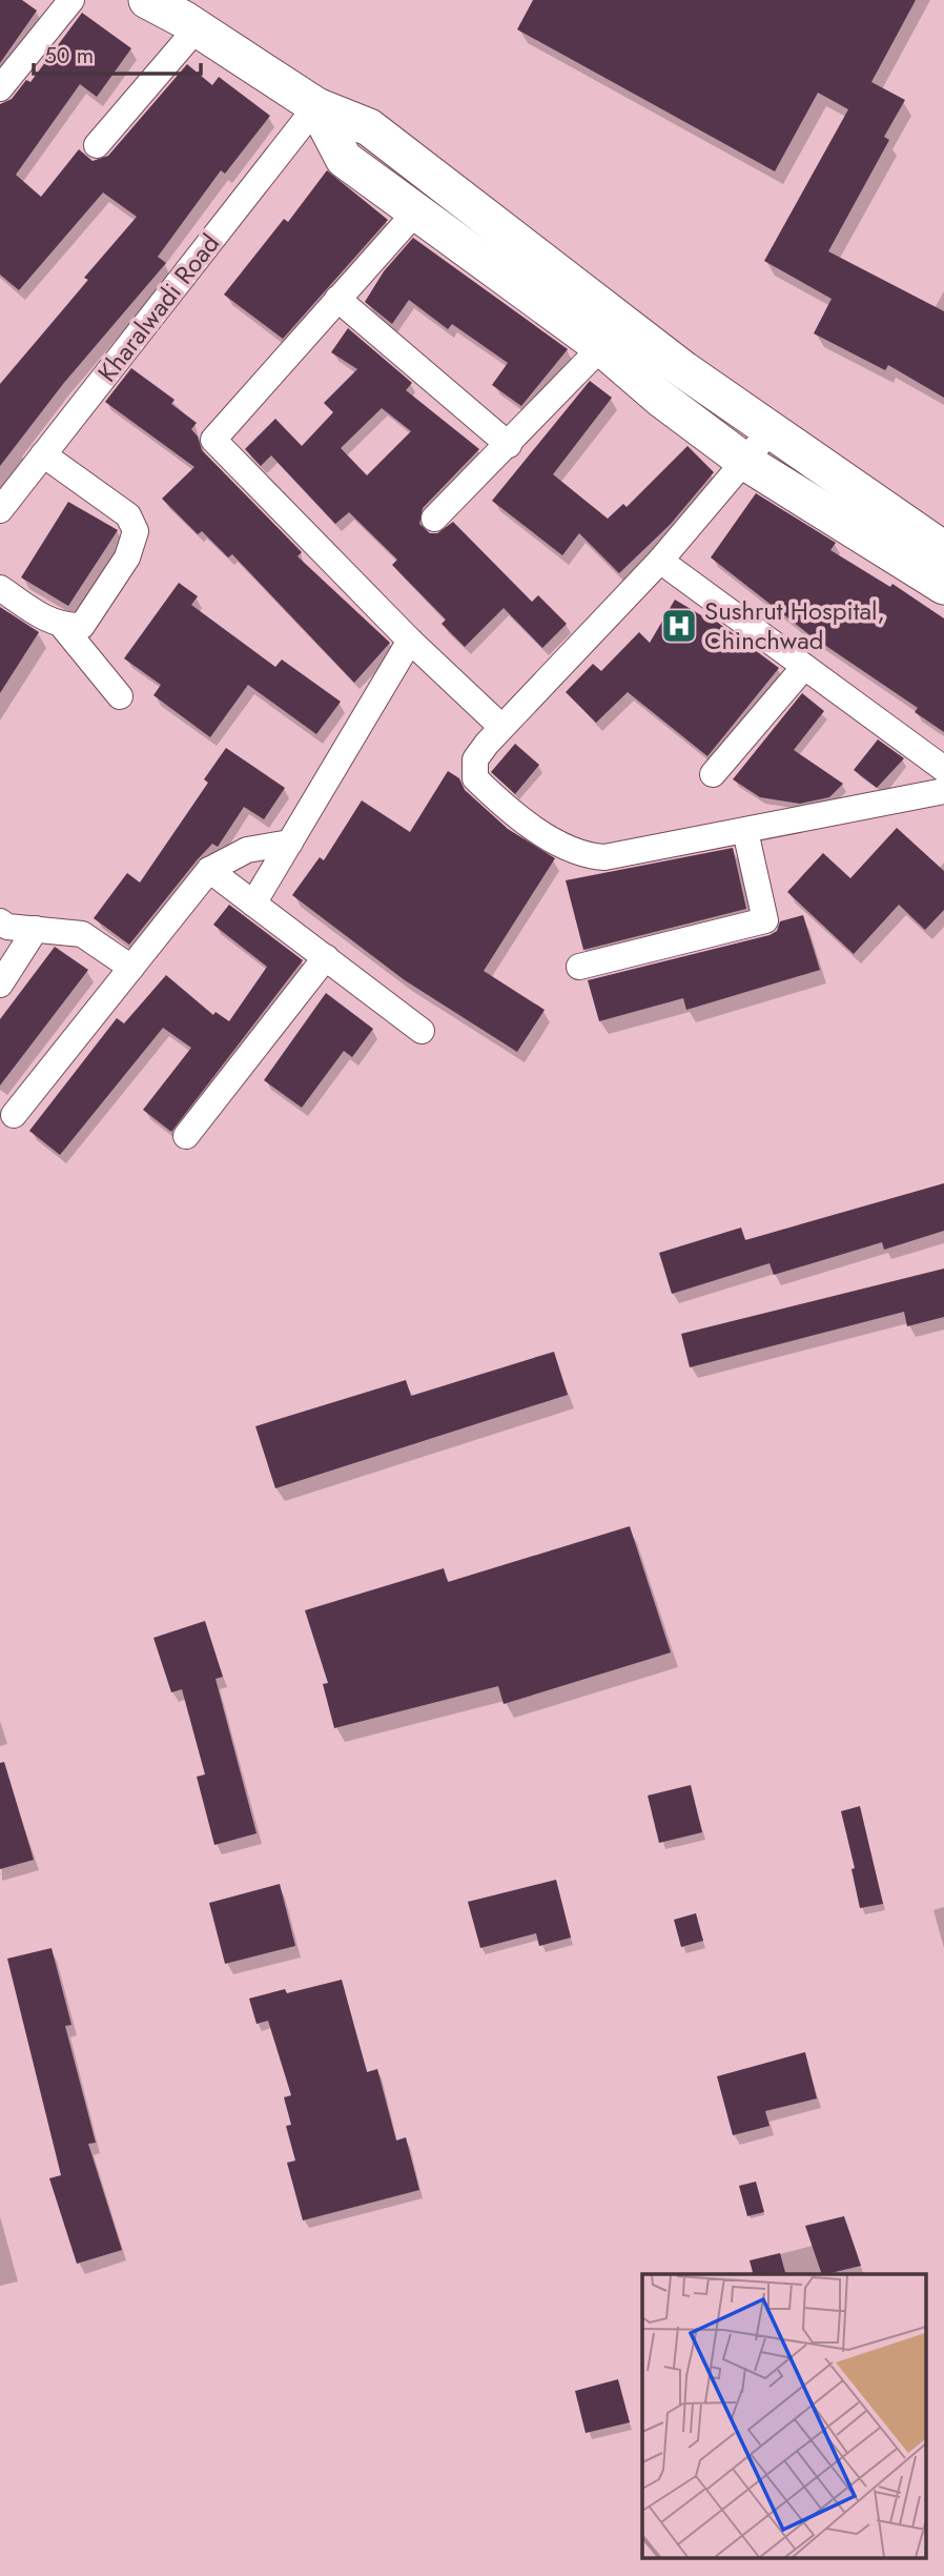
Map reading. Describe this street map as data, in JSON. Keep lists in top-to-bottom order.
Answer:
{
  "streets": {
    "street": ["Kharalwadi Road"]
  },
  "places": {
    "hospital": ["Sushrut Hospital, Chinchwad"]
  },
  "scale_bar": "50 m"
}
